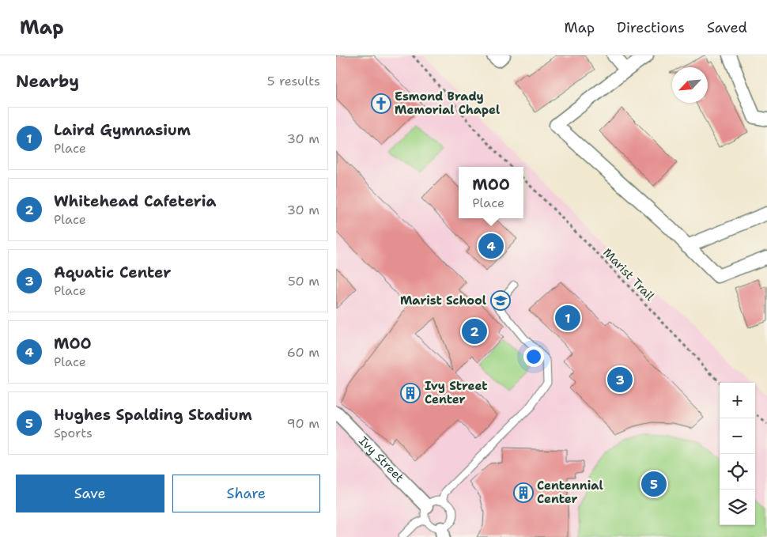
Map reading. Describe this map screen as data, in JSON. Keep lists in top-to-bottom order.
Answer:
{
  "streets": {
    "street": ["Ivy Street"],
    "path": ["Marist Trail"]
  },
  "places": {
    "church": ["Esmond Brady Memorial Chapel"],
    "school or university": ["Marist School"],
    "building": ["Ivy Street Center", "Centennial Center"]
  },
  "north": "bottom left",
  "page": {
    "header": "Map",
    "nav": ["Map", "Directions", "Saved"],
    "heading": ["Nearby", "5 results"],
    "list": [
      {
        "mark": "1",
        "name": "Laird Gymnasium",
        "note": "Place",
        "value": "30 m"
      },
      {
        "mark": "2",
        "name": "Whitehead Cafeteria",
        "note": "Place",
        "value": "30 m"
      },
      {
        "mark": "3",
        "name": "Aquatic Center",
        "note": "Place",
        "value": "50 m"
      },
      {
        "mark": "4",
        "name": "MOO",
        "note": "Place",
        "value": "60 m"
      },
      {
        "mark": "5",
        "name": "Hughes Spalding Stadium",
        "note": "Sports",
        "value": "90 m"
      }
    ],
    "popup": ["MOO", "Place"],
    "pins": [
      "4",
      "1",
      "2",
      "3",
      "5"
    ],
    "map_buttons": ["+", "−"],
    "buttons": ["Save", "Share"]
  }
}
